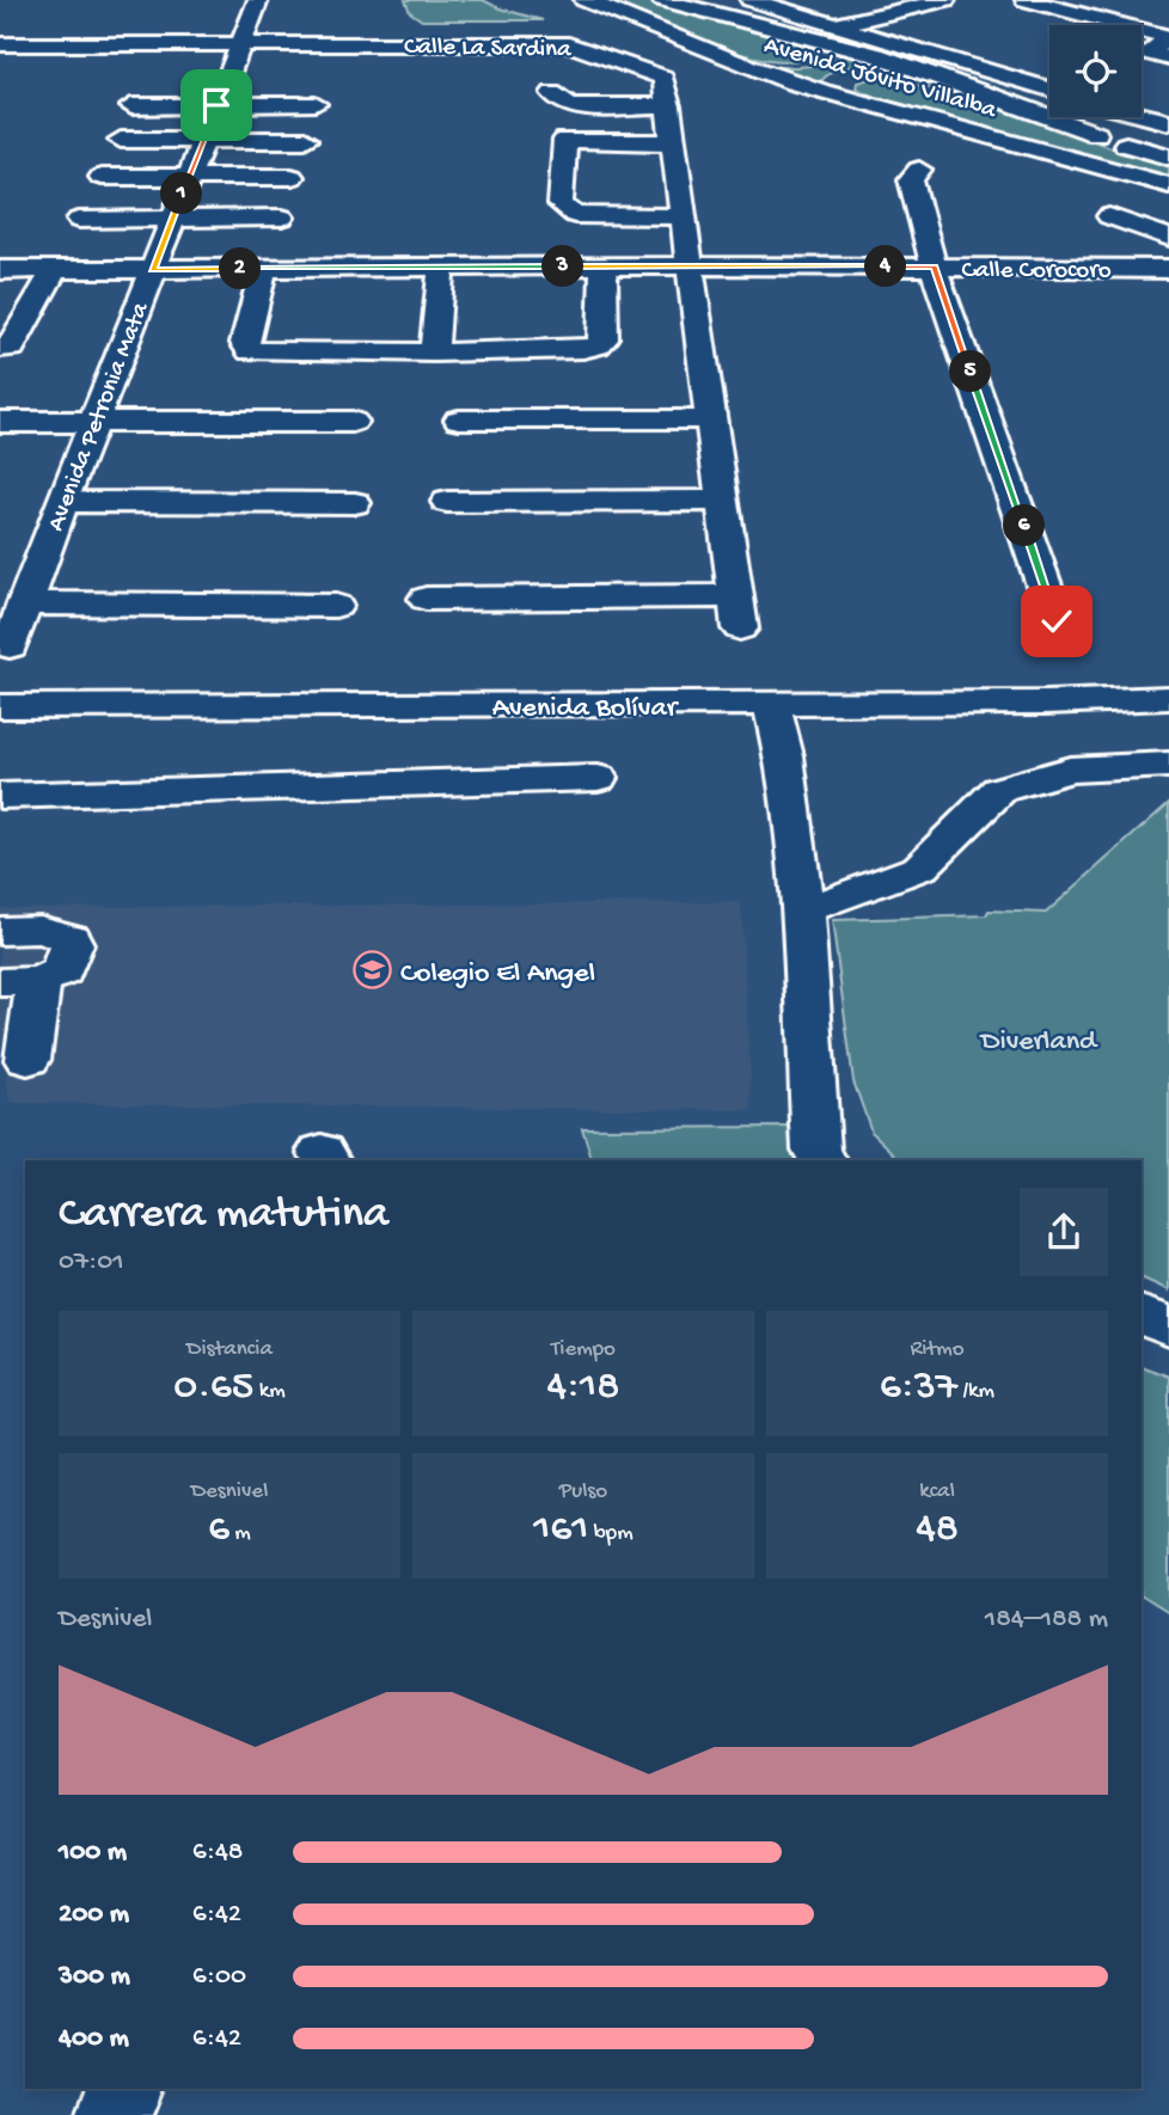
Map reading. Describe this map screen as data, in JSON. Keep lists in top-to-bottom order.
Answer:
{
  "streets": {
    "street": [
      "Calle La Sardina",
      "Avenida Jóvito Villalba",
      "Calle Corocoro",
      "Avenida Petronia Mata",
      "Avenida Bolívar"
    ]
  },
  "crossings": [
    ["Calle La Sardina", "Calle Corocoro"],
    ["Calle La Sardina", "Avenida Petronia Mata"],
    ["Calle Corocoro", "Avenida Petronia Mata"]
  ],
  "parks": ["Diverland"],
  "places": {
    "school or university": ["Colegio El Angel"]
  },
  "page": {
    "pins": [
      "1",
      "3",
      "4",
      "2",
      "5",
      "6"
    ],
    "heading": ["Carrera matutina", "07:01"],
    "stats": [
      ["Distancia", "0.65 km"],
      ["Tiempo", "4:18"],
      ["Ritmo", "6:37 /km"],
      ["Desnivel", "6 m"],
      ["Pulso", "161 bpm"],
      ["kcal", "48"]
    ],
    "chart": ["Desnivel", "184–188 m"],
    "list": [
      {
        "name": "100 m",
        "note": "6:48"
      },
      {
        "name": "200 m",
        "note": "6:42"
      },
      {
        "name": "300 m",
        "note": "6:00"
      },
      {
        "name": "400 m",
        "note": "6:42"
      }
    ]
  }
}
